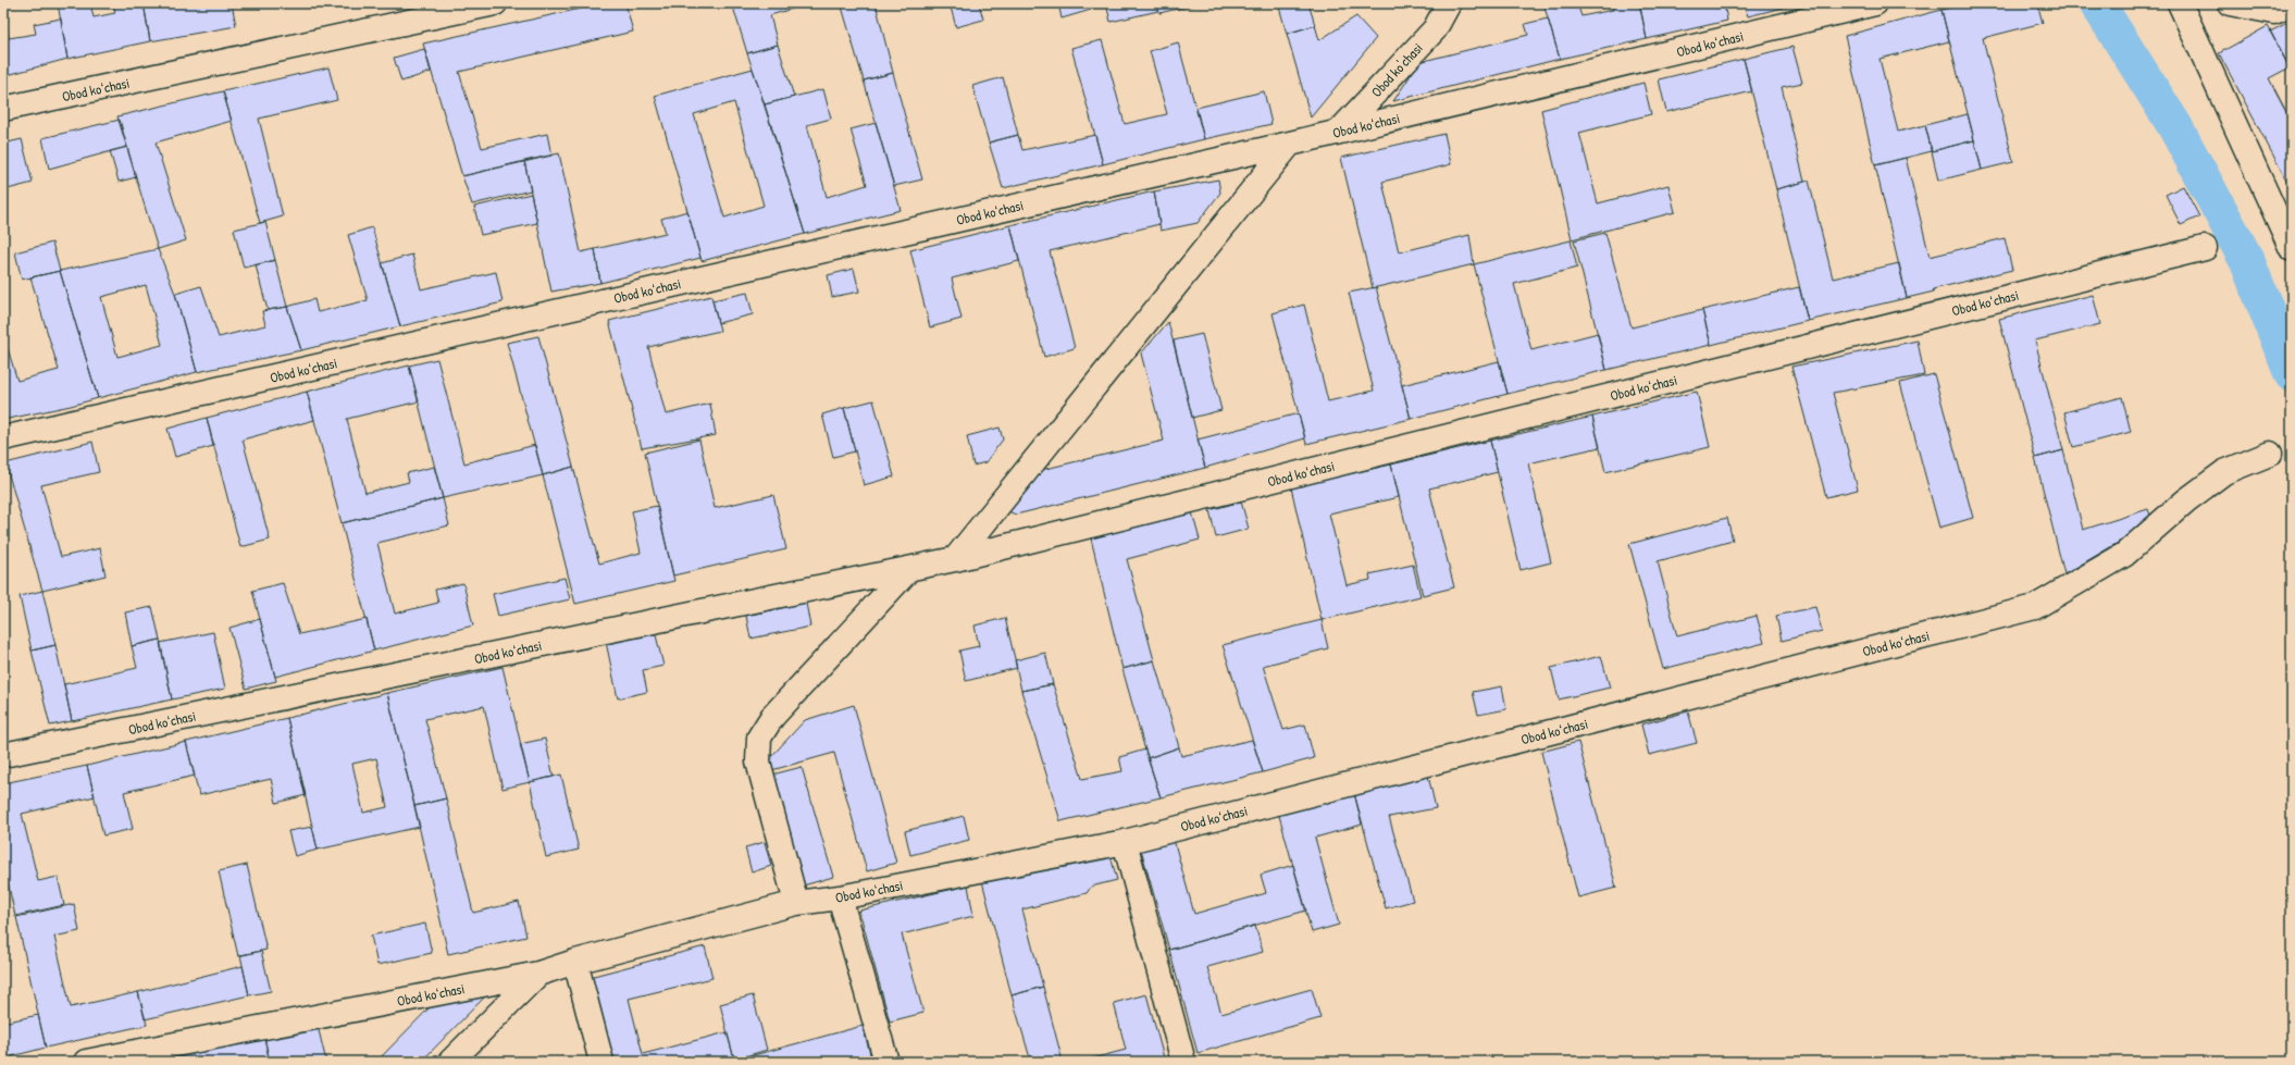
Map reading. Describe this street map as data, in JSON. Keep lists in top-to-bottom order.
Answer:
{
  "streets": {
    "street": ["Obod koʻchasi", "Obod ko'chasi"]
  },
  "crossings": [
    ["Obod koʻchasi", "Obod ko'chasi"]
  ]
}
